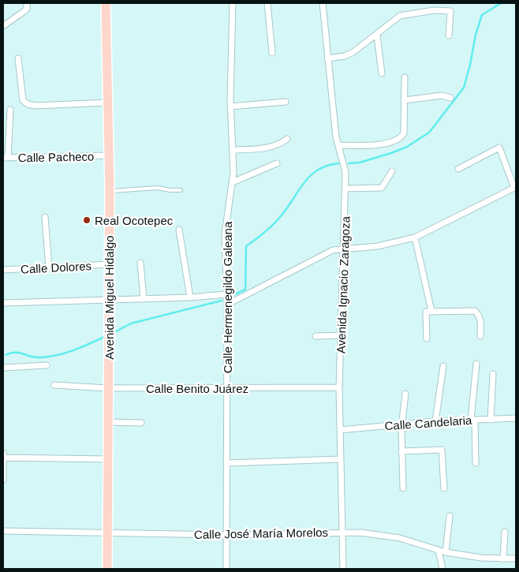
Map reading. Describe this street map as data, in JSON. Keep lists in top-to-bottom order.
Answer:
{
  "streets": {
    "main road": ["Avenida Miguel Hidalgo"],
    "street": [
      "Calle Pacheco",
      "Calle Dolores",
      "Avenida Ignacio Zaragoza",
      "Calle Hermenegildo Galeana",
      "Calle Benito Juárez",
      "Calle Candelaria",
      "Calle José María Morelos"
    ]
  },
  "crossings": [
    ["Calle Pacheco", "Avenida Miguel Hidalgo"],
    ["Calle Dolores", "Avenida Miguel Hidalgo"],
    ["Avenida Ignacio Zaragoza", "Calle Benito Juárez"],
    ["Avenida Ignacio Zaragoza", "Calle Candelaria"],
    ["Avenida Ignacio Zaragoza", "Calle José María Morelos"],
    ["Avenida Miguel Hidalgo", "Calle Benito Juárez"],
    ["Avenida Miguel Hidalgo", "Calle José María Morelos"],
    ["Calle Hermenegildo Galeana", "Calle Benito Juárez"],
    ["Calle Hermenegildo Galeana", "Calle José María Morelos"]
  ],
  "places": ["Real Ocotepec"]
}
